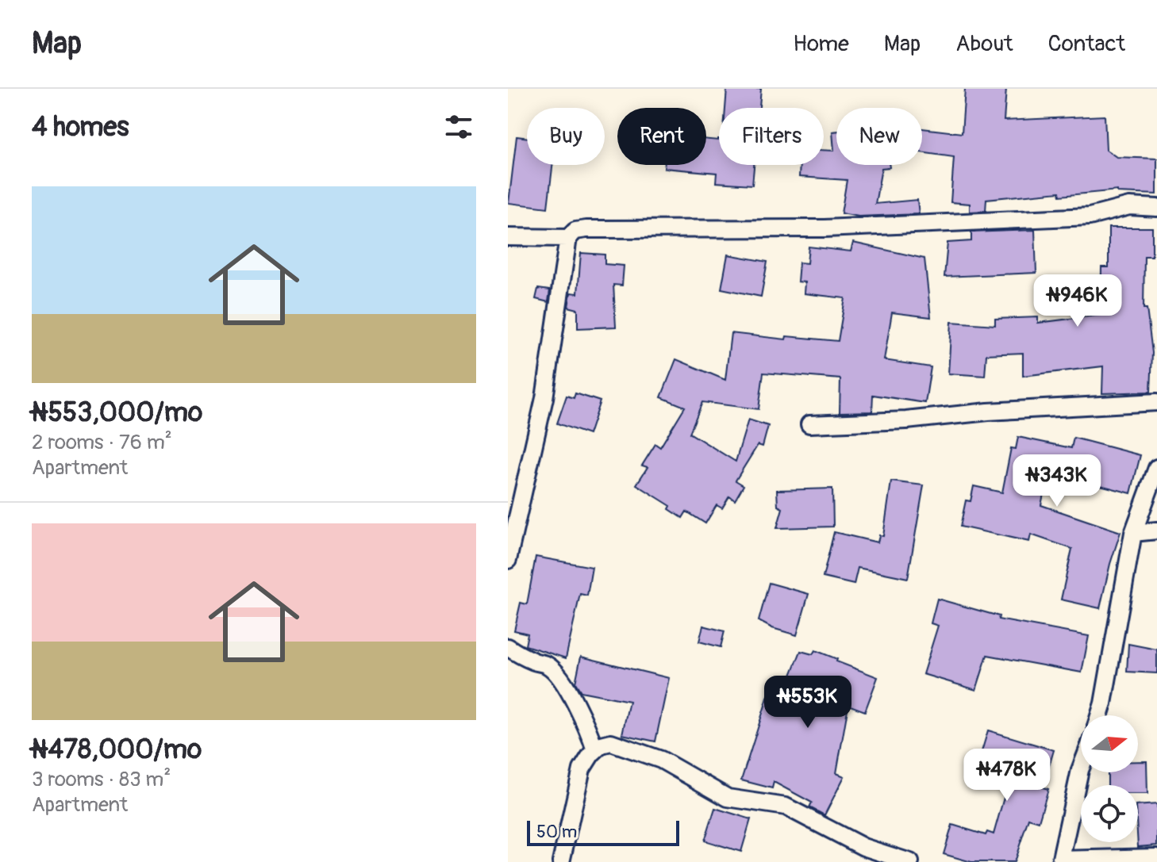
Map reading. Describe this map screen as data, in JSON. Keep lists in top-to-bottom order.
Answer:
{
  "scale_bar": "50 m",
  "north": "right",
  "page": {
    "header": "Map",
    "nav": [
      "Home",
      "Map",
      "About",
      "Contact"
    ],
    "heading": "4 homes",
    "chip": [
      "Buy",
      "Rent",
      "Filters",
      "New"
    ],
    "list": [
      {
        "name": "₦553,000/mo",
        "note": "2 rooms · 76 m² · Apartment"
      },
      {
        "name": "₦478,000/mo",
        "note": "3 rooms · 83 m² · Apartment"
      }
    ],
    "price": [
      "₦946K",
      "₦343K",
      "₦553K",
      "₦478K"
    ],
    "scale": "50 m"
  }
}
